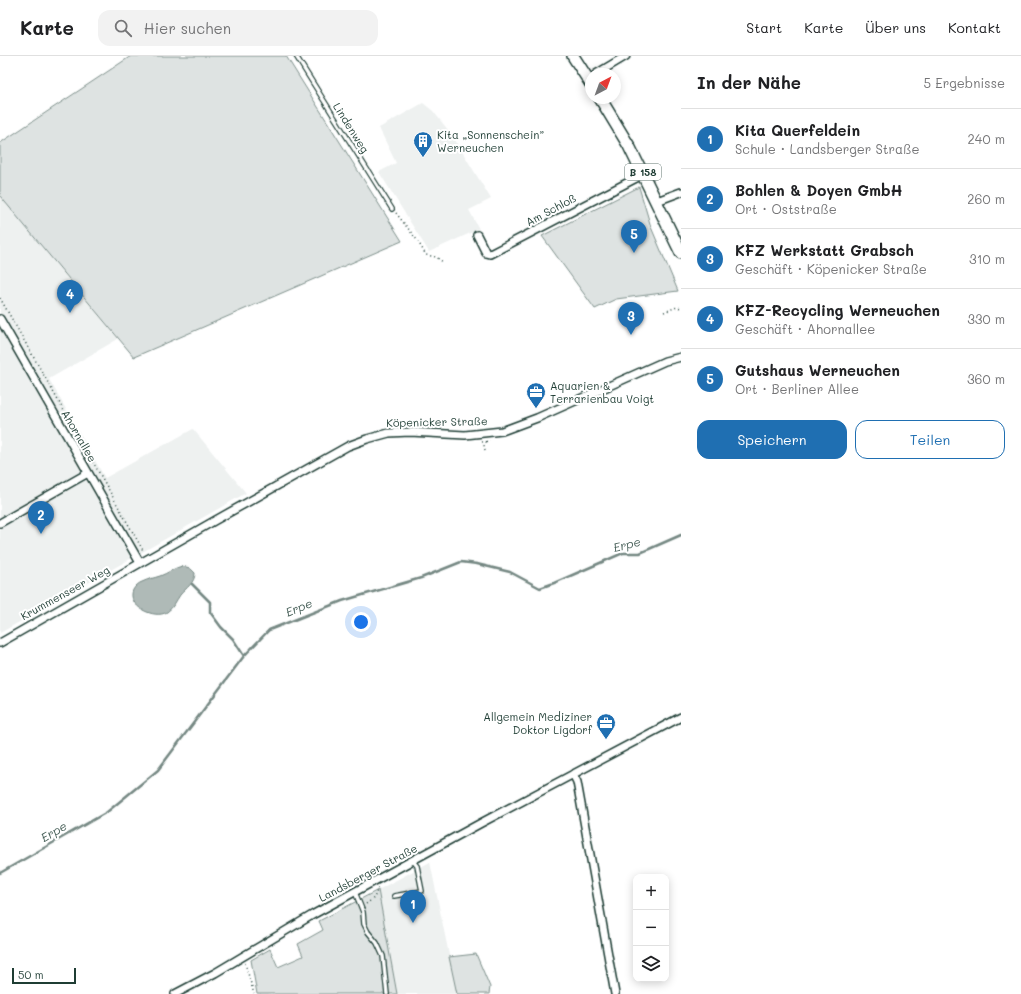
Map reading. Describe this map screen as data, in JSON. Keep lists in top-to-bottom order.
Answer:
{
  "streets": {
    "main road": ["B 158"],
    "street": [
      "Am Schloß",
      "Köpenicker Straße",
      "Ahornallee",
      "Krummenseer Weg",
      "Landsberger Straße"
    ],
    "lane": ["Lindenweg"]
  },
  "crossings": [
    ["B 158", "Am Schloß"],
    ["Köpenicker Straße", "Ahornallee"],
    ["Köpenicker Straße", "Krummenseer Weg"],
    ["Ahornallee", "Krummenseer Weg"]
  ],
  "water": ["Erpe"],
  "places": {
    "building": ["Kita „Sonnenschein“ Werneuchen"],
    "office": ["Aquarien & Terrarienbau Voigt", "Allgemein Mediziner Doktor Ligdorf"]
  },
  "scale_bar": "50 m",
  "north": "top right",
  "page": {
    "header": "Karte",
    "search": "Hier suchen",
    "nav": [
      "Start",
      "Karte",
      "Über uns",
      "Kontakt"
    ],
    "heading": ["In der Nähe", "5 Ergebnisse"],
    "list": [
      {
        "mark": "1",
        "name": "Kita Querfeldein",
        "note": "Schule · Landsberger Straße",
        "value": "240 m"
      },
      {
        "mark": "2",
        "name": "Bohlen & Doyen GmbH",
        "note": "Ort · Oststraße",
        "value": "260 m"
      },
      {
        "mark": "3",
        "name": "KFZ Werkstatt Grabsch",
        "note": "Geschäft · Köpenicker Straße",
        "value": "310 m"
      },
      {
        "mark": "4",
        "name": "KFZ-Recycling Werneuchen",
        "note": "Geschäft · Ahornallee",
        "value": "330 m"
      },
      {
        "mark": "5",
        "name": "Gutshaus Werneuchen",
        "note": "Ort · Berliner Allee",
        "value": "360 m"
      }
    ],
    "pins": [
      "5",
      "4",
      "3",
      "2",
      "1"
    ],
    "buttons": ["Speichern", "Teilen"],
    "map_buttons": ["+", "−"],
    "scale": "50 m"
  }
}
